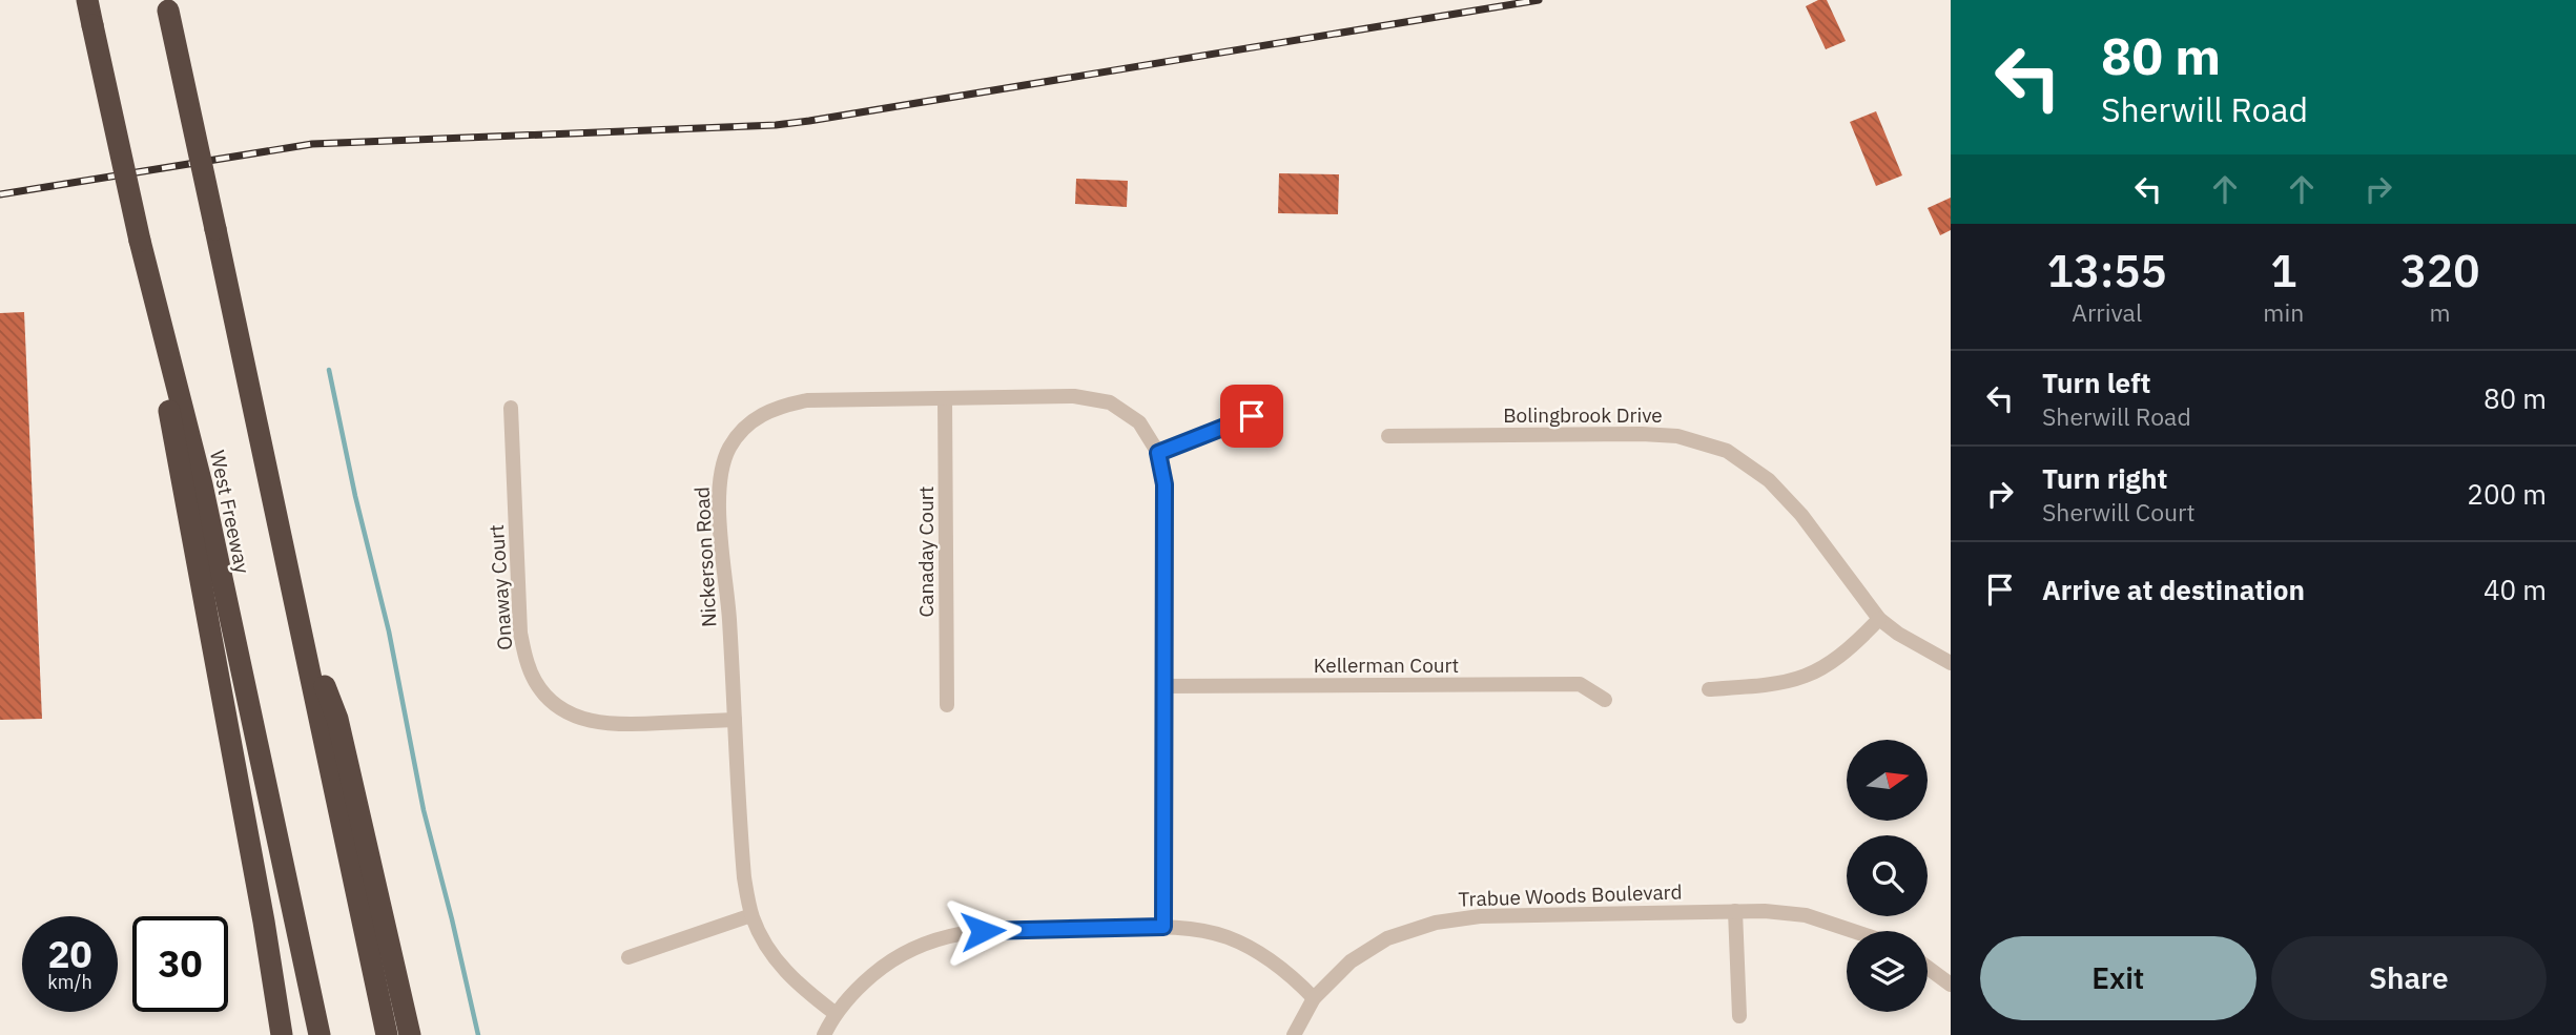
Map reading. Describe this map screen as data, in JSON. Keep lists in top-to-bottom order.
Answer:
{
  "streets": {
    "highway": ["West Freeway"],
    "street": [
      "Bolingbrook Drive",
      "Canaday Court",
      "Nickerson Road",
      "Onaway Court",
      "Kellerman Court",
      "Trabue Woods Boulevard"
    ]
  },
  "crossings": [
    ["Canaday Court", "Nickerson Road"],
    ["Nickerson Road", "Onaway Court"]
  ],
  "north": "right",
  "page": {
    "turn": ["80 m", "Sherwill Road"],
    "eta": [
      "13:55",
      "Arrival",
      "1",
      "min",
      "320",
      "m"
    ],
    "list": [
      {
        "name": "Turn left",
        "note": "Sherwill Road",
        "value": "80 m"
      },
      {
        "name": "Turn right",
        "note": "Sherwill Court",
        "value": "200 m"
      },
      {
        "name": "Arrive at destination",
        "value": "40 m"
      }
    ],
    "speed": "20 km/h",
    "limit": "30",
    "buttons": ["Exit", "Share"]
  }
}
